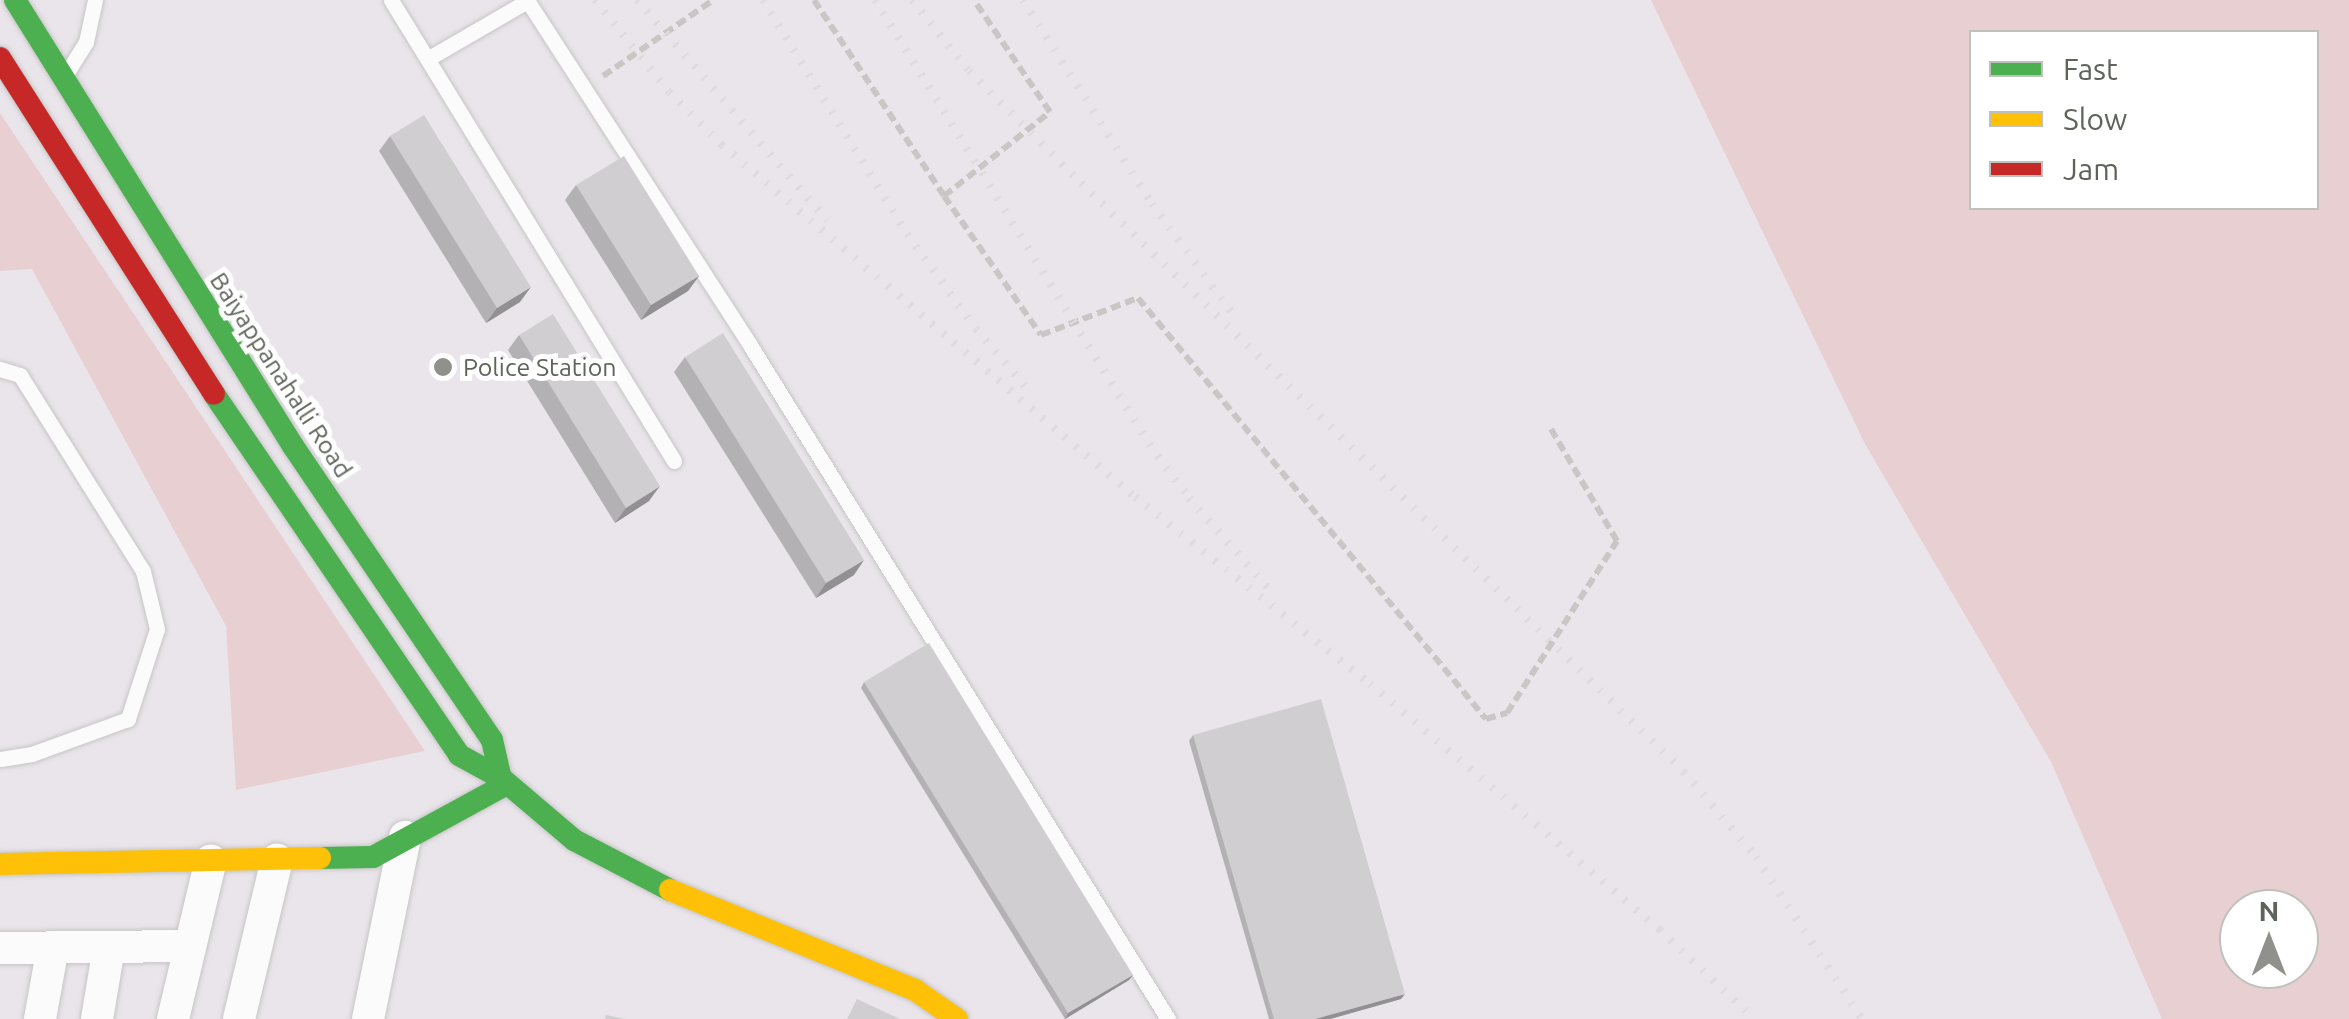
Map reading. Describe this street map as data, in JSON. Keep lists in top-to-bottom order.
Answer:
{
  "streets": {
    "street": ["Baiyappanahalli Road"]
  },
  "places": ["Police Station"],
  "legend": ["Fast", "Slow", "Jam"],
  "north": "top"
}
